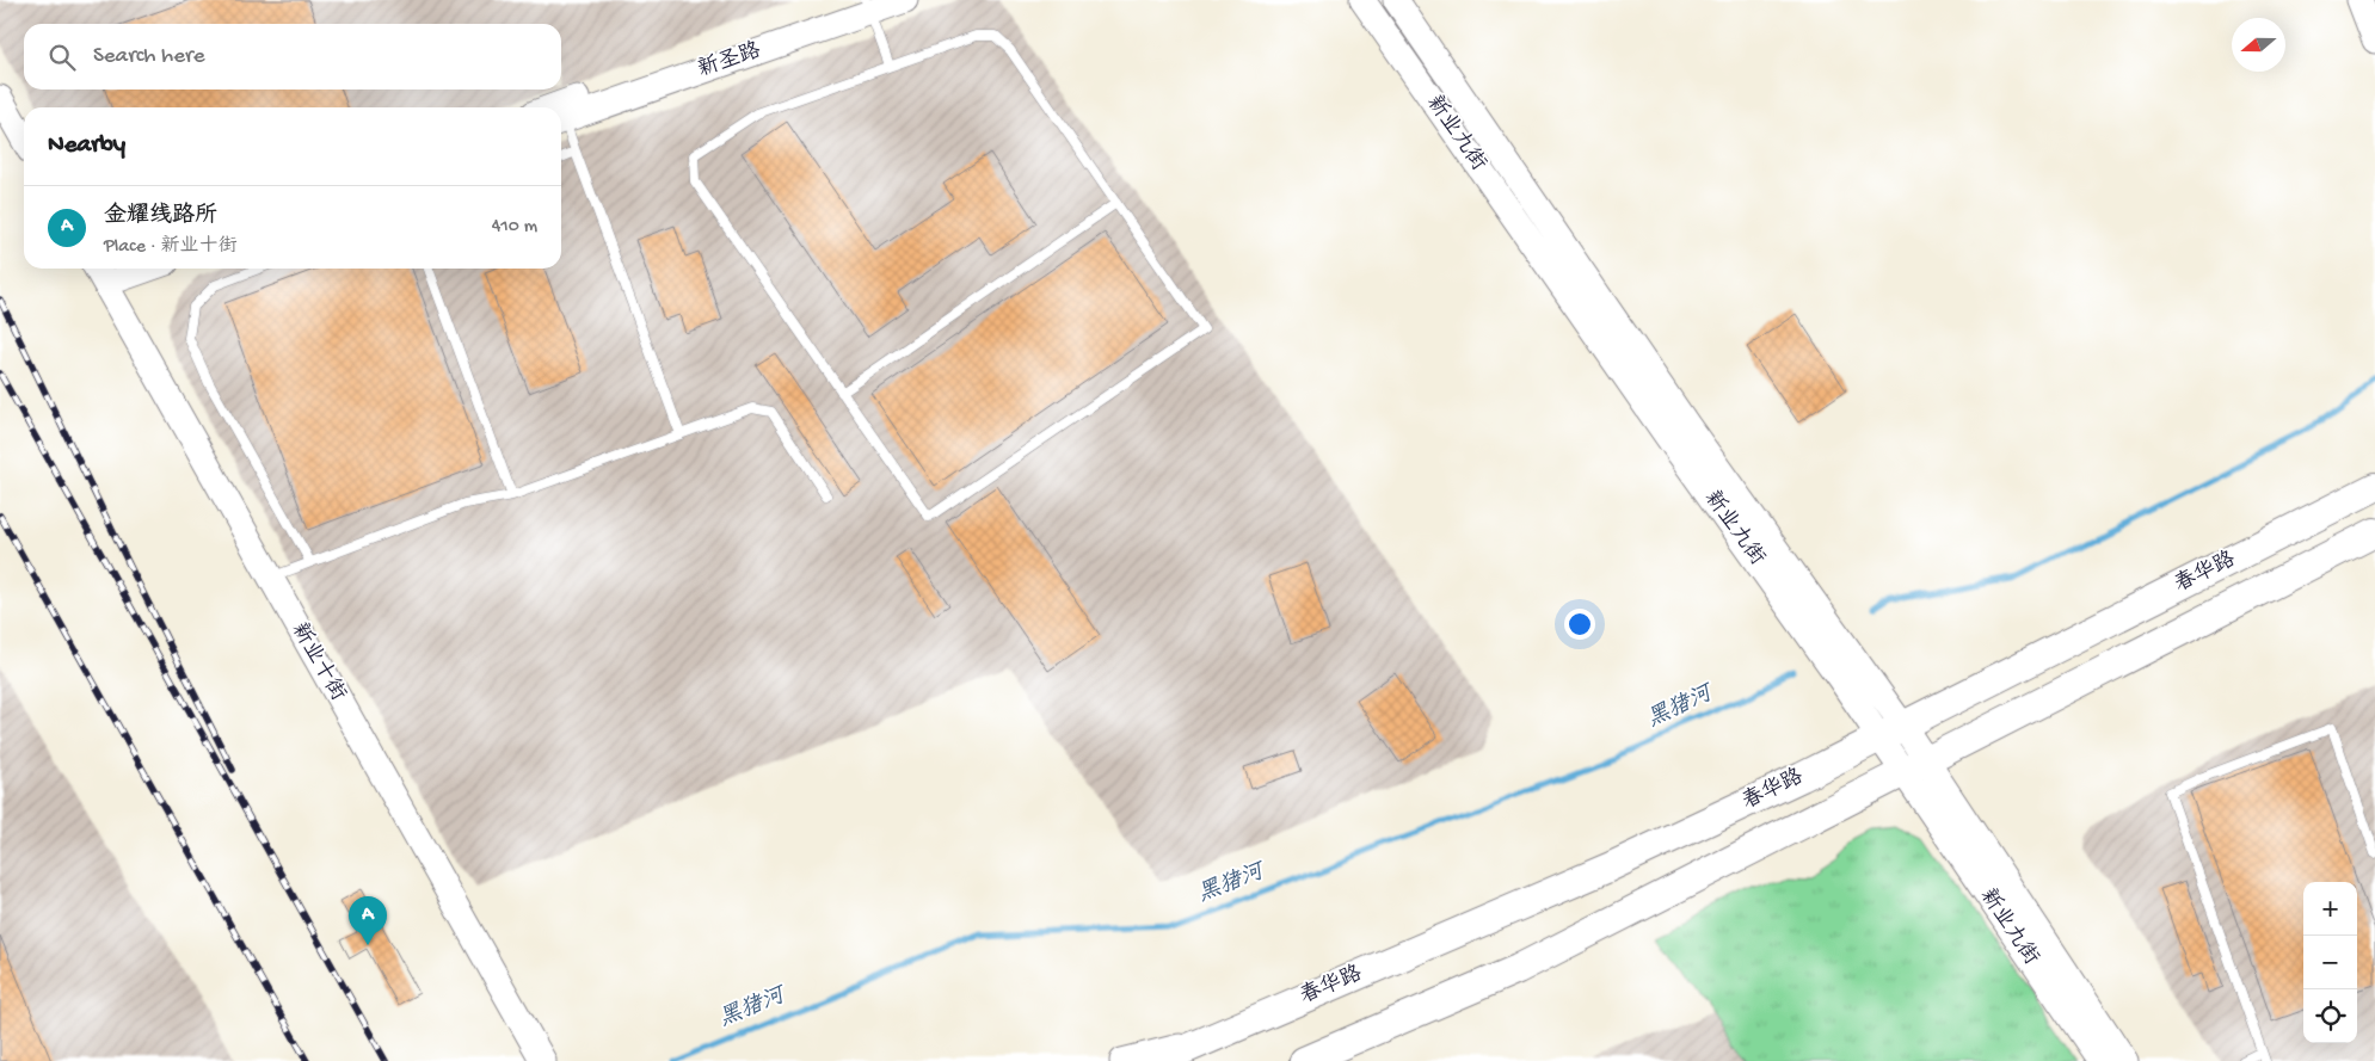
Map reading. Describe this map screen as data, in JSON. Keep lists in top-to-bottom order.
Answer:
{
  "streets": {
    "main road": ["春华路"],
    "street": ["新圣路", "新业九街", "新业十街"]
  },
  "crossings": [
    ["新业九街", "春华路"]
  ],
  "water": ["黑猪河"],
  "north": "left",
  "page": {
    "search": "Search here",
    "heading": "Nearby",
    "list": [
      {
        "mark": "A",
        "name": "金耀线路所",
        "note": "Place · 新业十街",
        "value": "410 m"
      }
    ],
    "map_buttons": ["+", "−"],
    "pins": "A"
  }
}
